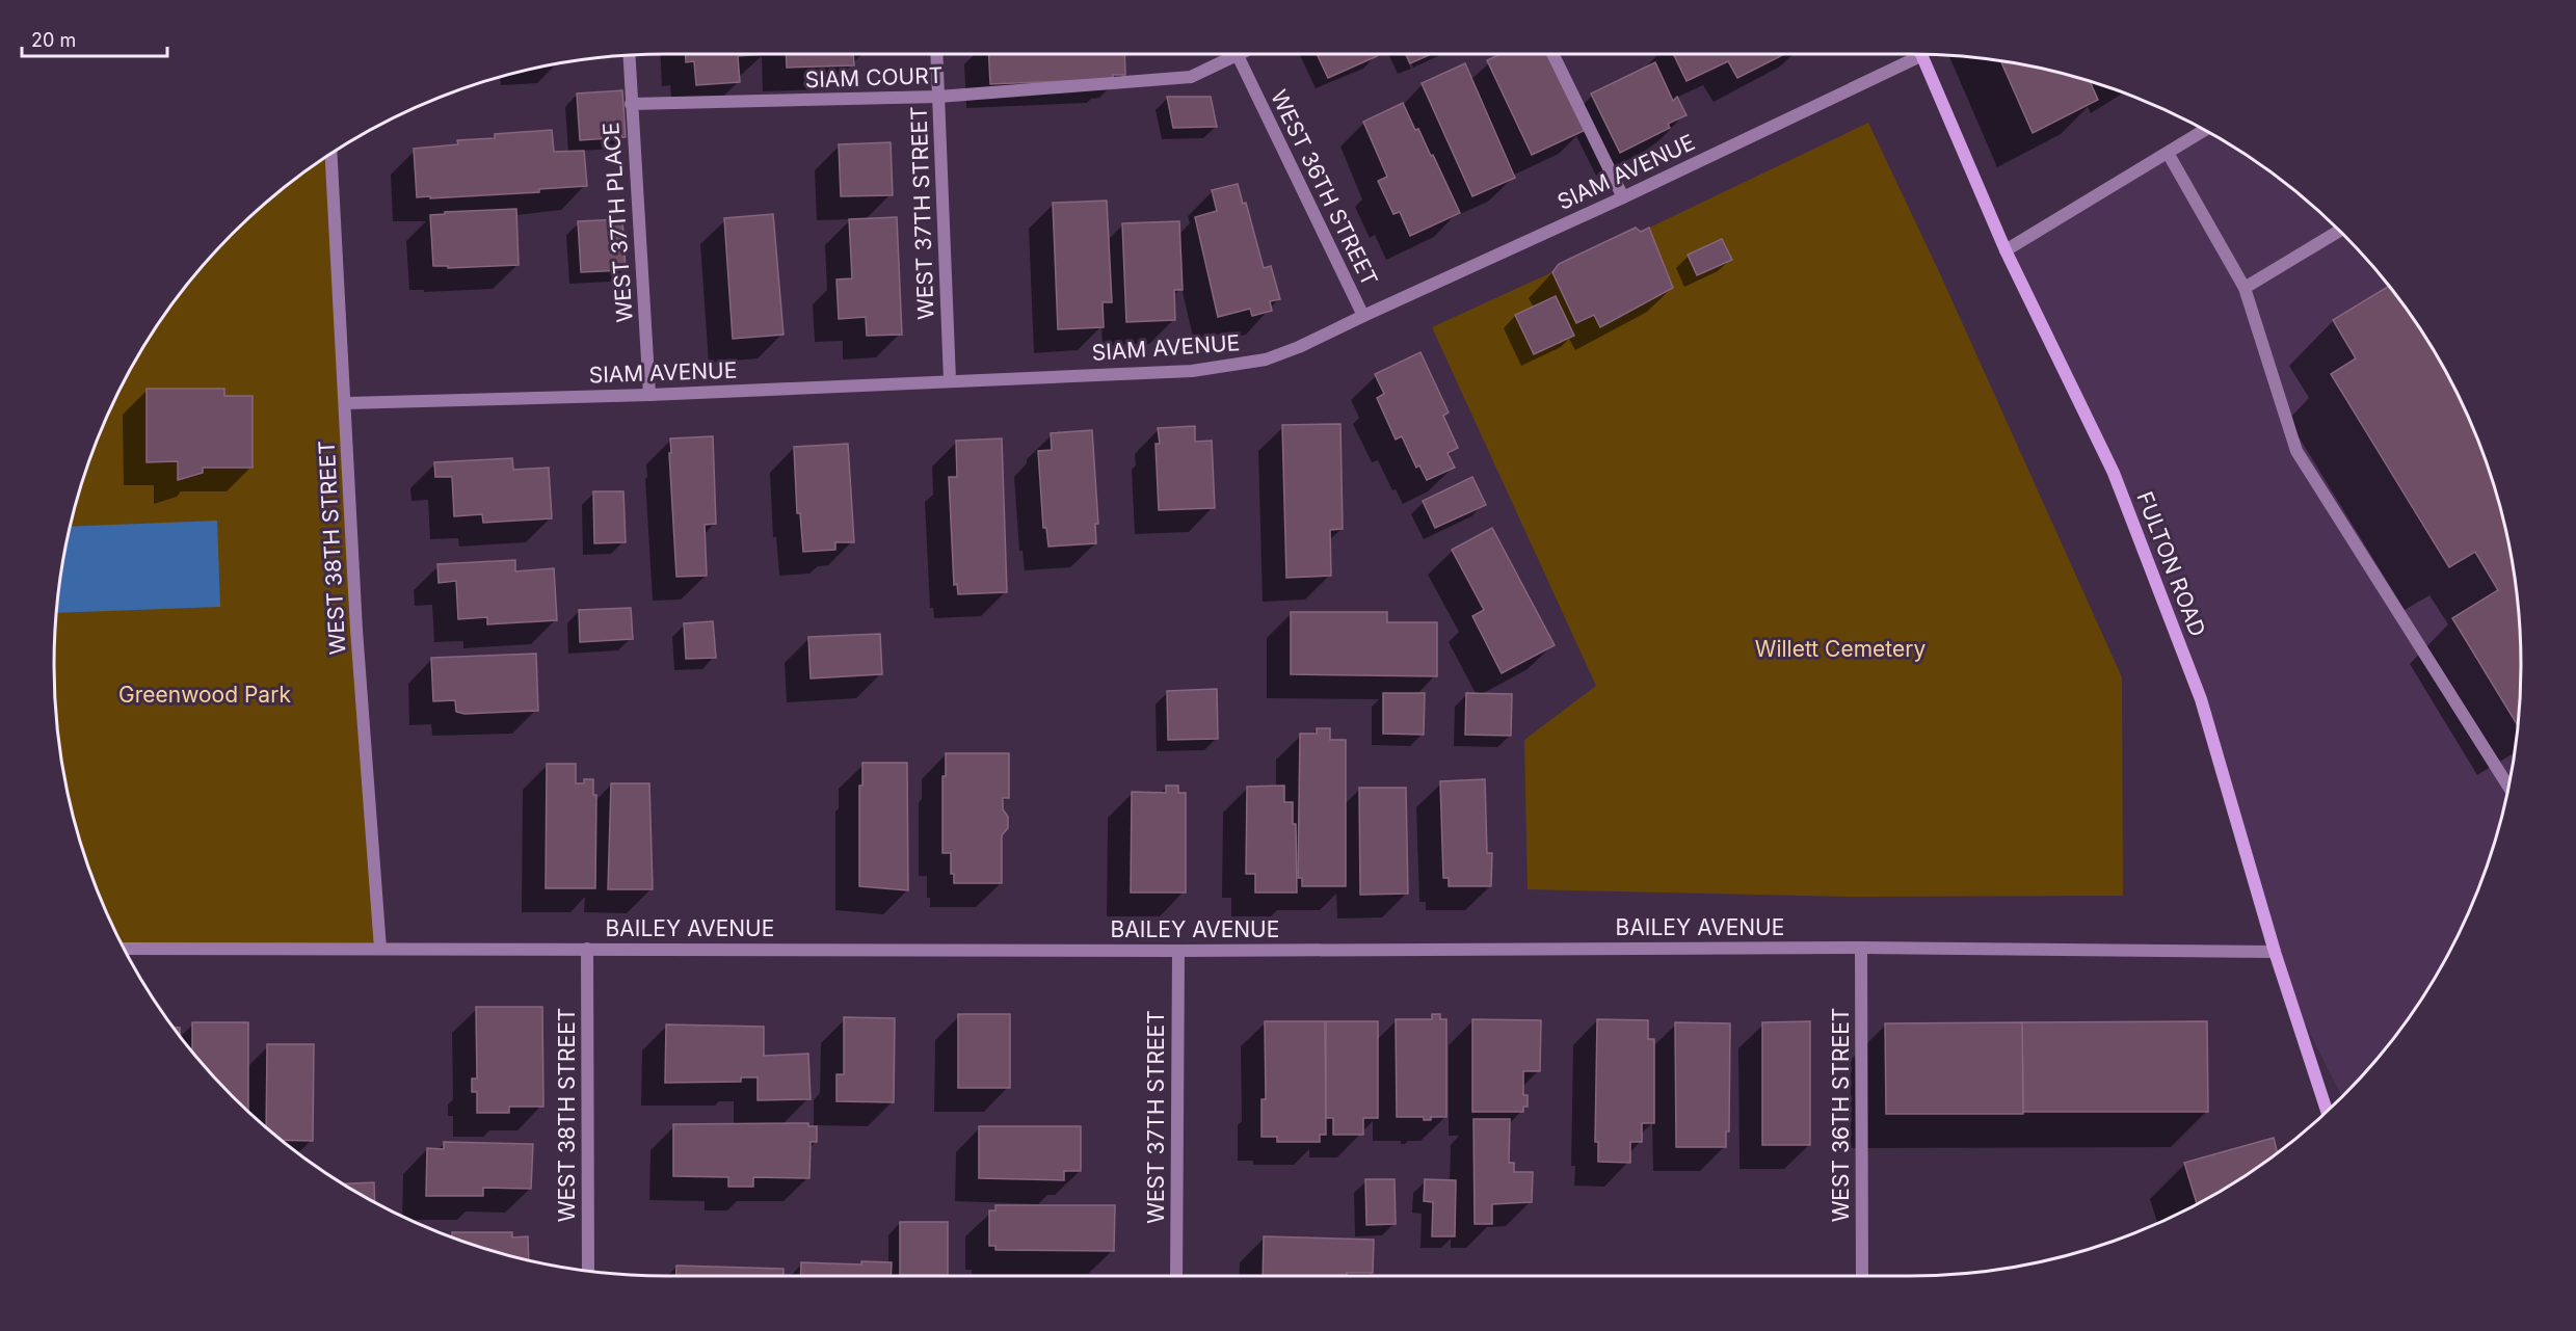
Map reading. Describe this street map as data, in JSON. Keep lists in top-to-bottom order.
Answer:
{
  "streets": {
    "main road": ["FULTON ROAD"],
    "street": [
      "SIAM COURT",
      "SIAM AVENUE",
      "WEST 36TH STREET",
      "WEST 37TH STREET",
      "WEST 37TH PLACE",
      "WEST 38TH STREET",
      "BAILEY AVENUE"
    ]
  },
  "crossings": [
    ["SIAM COURT", "WEST 37TH STREET"],
    ["SIAM COURT", "WEST 37TH PLACE"],
    ["SIAM AVENUE", "WEST 36TH STREET"],
    ["SIAM AVENUE", "WEST 37TH STREET"],
    ["SIAM AVENUE", "WEST 37TH PLACE"],
    ["SIAM AVENUE", "WEST 38TH STREET"],
    ["WEST 36TH STREET", "BAILEY AVENUE"],
    ["WEST 37TH STREET", "BAILEY AVENUE"],
    ["WEST 38TH STREET", "BAILEY AVENUE"],
    ["FULTON ROAD", "BAILEY AVENUE"]
  ],
  "parks": ["Willett Cemetery", "Greenwood Park"],
  "scale_bar": "20 m"
}
